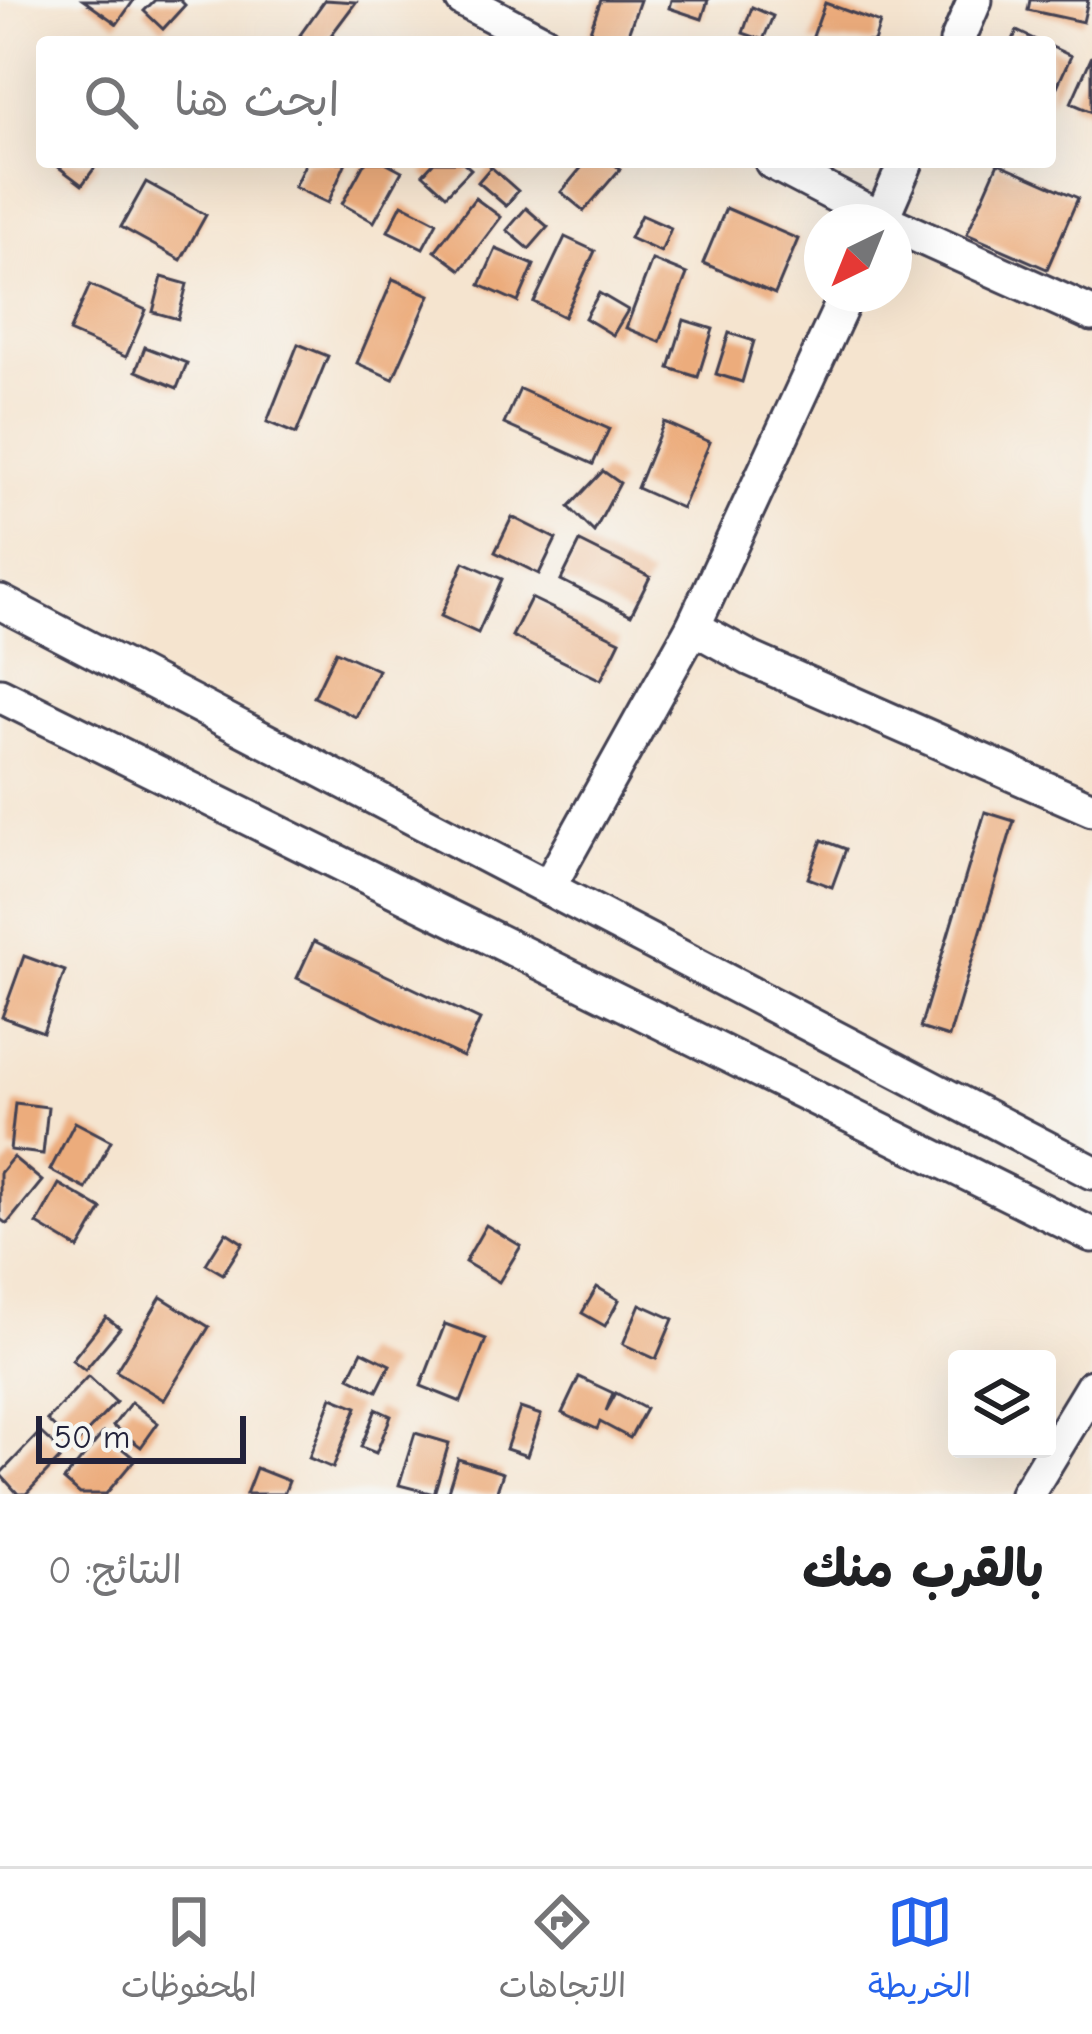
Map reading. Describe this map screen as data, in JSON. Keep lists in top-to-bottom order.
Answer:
{
  "scale_bar": "50 m",
  "north": "bottom left",
  "page": {
    "search": "ابحث هنا",
    "scale": "50 m",
    "heading": ["بالقرب منك", "النتائج: 0"],
    "nav": ["الخريطة", "الاتجاهات", "المحفوظات"]
  }
}
